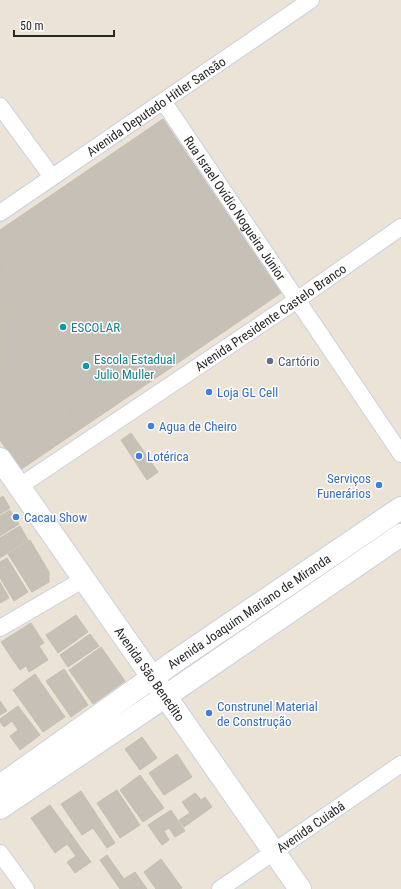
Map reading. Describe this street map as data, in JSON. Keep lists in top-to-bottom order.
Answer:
{
  "streets": {
    "street": [
      "Avenida Deputado Hitler Sansão",
      "Rua Israel Ovídio Nogueira Júnior",
      "Avenida Presidente Castelo Branco",
      "Avenida Joaquim Mariano de Miranda",
      "Avenida São Benedito",
      "Avenida Cuiabá"
    ]
  },
  "crossings": [
    ["Avenida Deputado Hitler Sansão", "Rua Israel Ovídio Nogueira Júnior"],
    ["Rua Israel Ovídio Nogueira Júnior", "Avenida Presidente Castelo Branco"],
    ["Avenida Presidente Castelo Branco", "Avenida São Benedito"],
    ["Avenida Joaquim Mariano de Miranda", "Avenida São Benedito"],
    ["Avenida São Benedito", "Avenida Cuiabá"]
  ],
  "places": [
    "ESCOLAR",
    "Cartório",
    "Escola Estadual Julio Muller",
    "Loja GL Cell",
    "Agua de Cheiro",
    "Lotérica",
    "Serviços Funerários",
    "Cacau Show",
    "Construnel Material de Construção"
  ],
  "scale_bar": "50 m"
}
